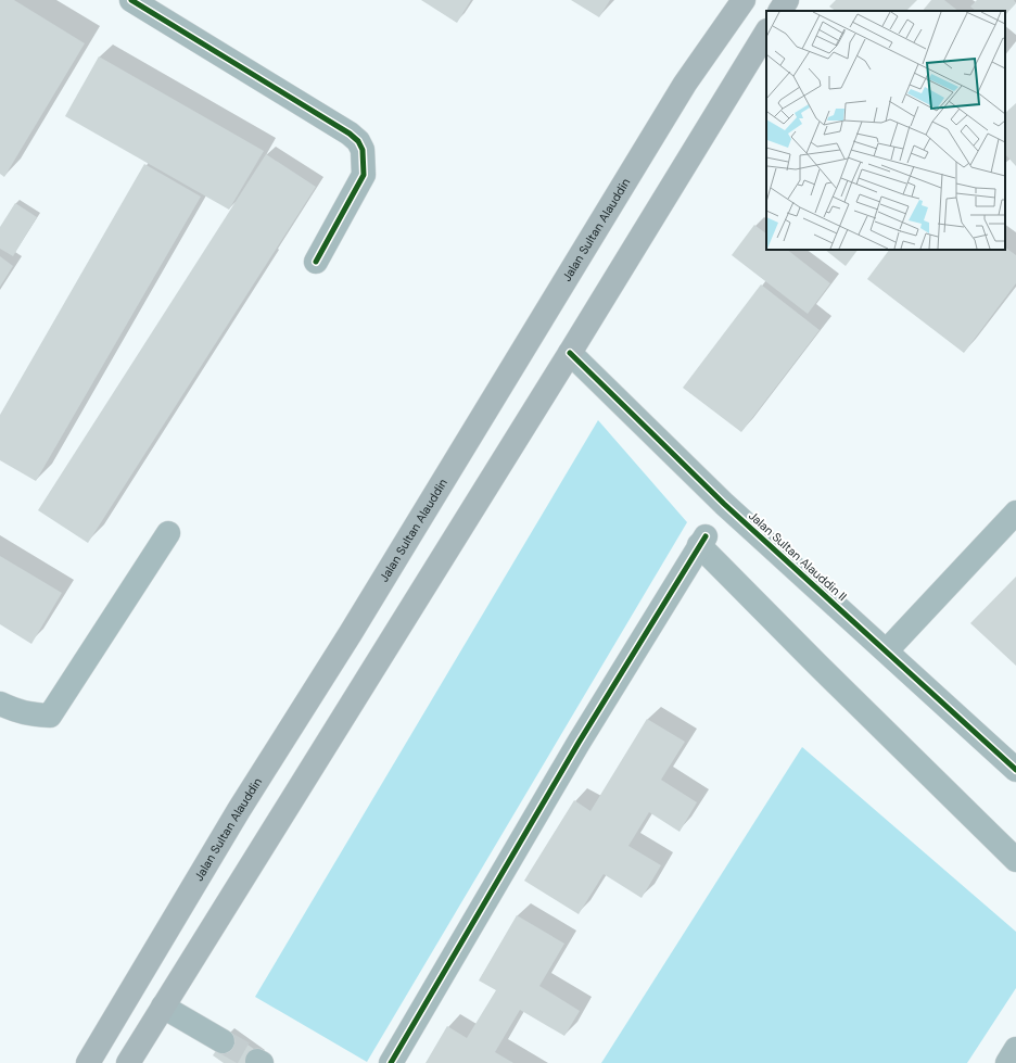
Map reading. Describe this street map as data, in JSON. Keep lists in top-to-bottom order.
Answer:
{
  "streets": {
    "highway": ["Jalan Sultan Alauddin"],
    "street": ["Jalan Sultan Alauddin II"]
  }
}
